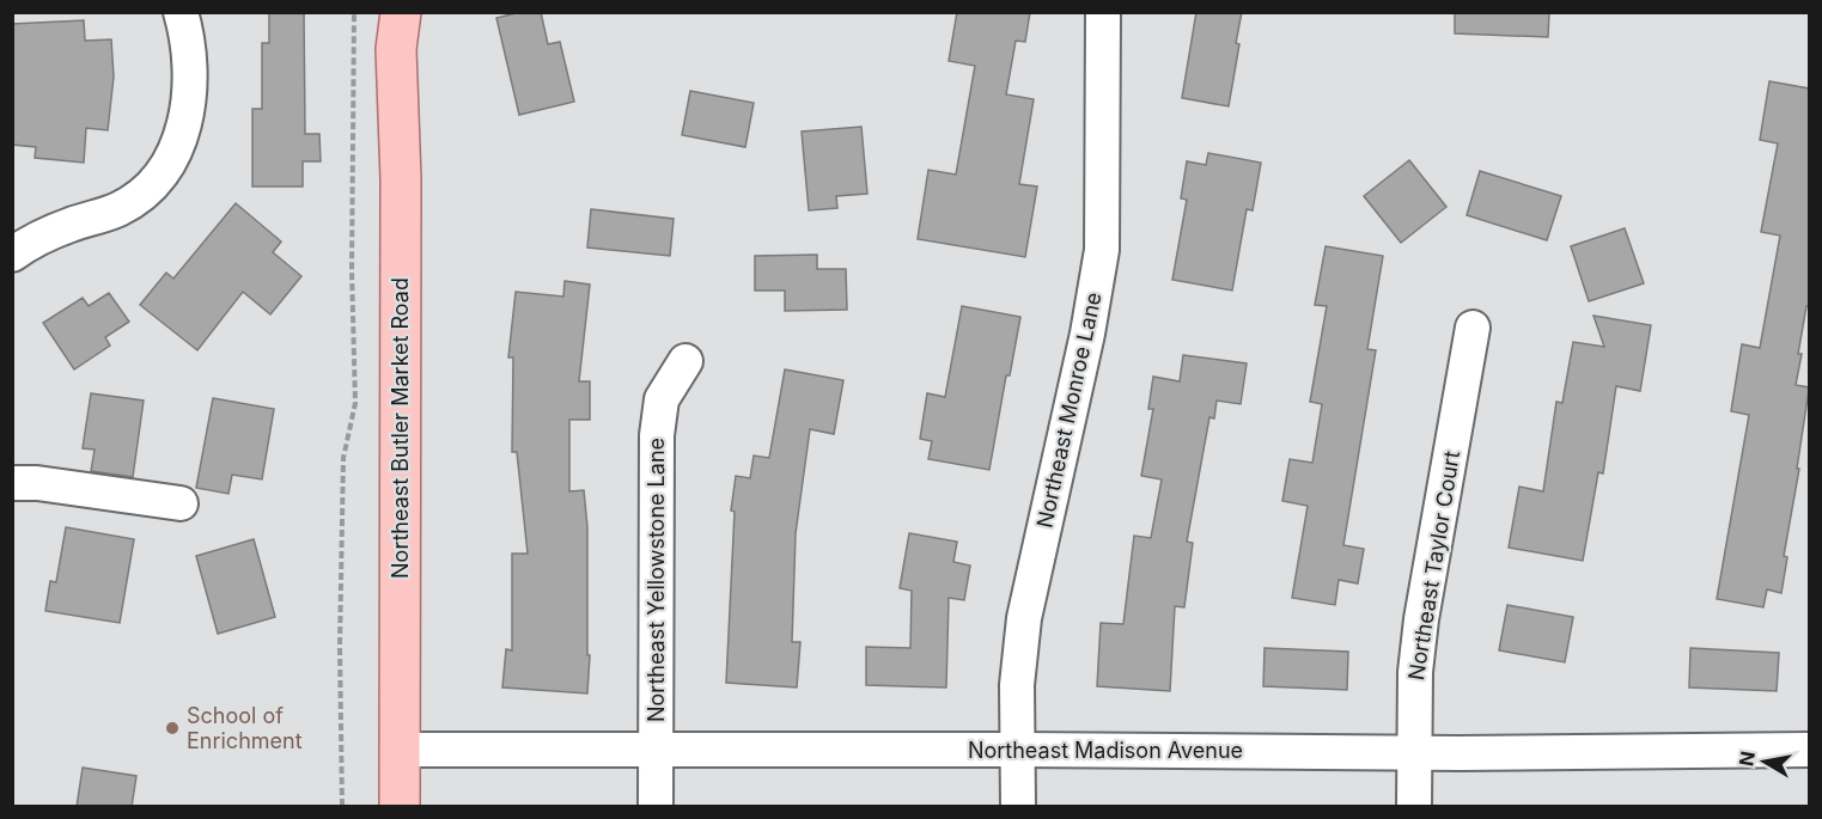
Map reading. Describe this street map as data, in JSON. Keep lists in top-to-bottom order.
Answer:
{
  "streets": {
    "main road": ["Northeast Butler Market Road"],
    "street": [
      "Northeast Monroe Lane",
      "Northeast Taylor Court",
      "Northeast Yellowstone Lane",
      "Northeast Madison Avenue"
    ]
  },
  "crossings": [
    ["Northeast Monroe Lane", "Northeast Madison Avenue"],
    ["Northeast Butler Market Road", "Northeast Madison Avenue"],
    ["Northeast Taylor Court", "Northeast Madison Avenue"],
    ["Northeast Yellowstone Lane", "Northeast Madison Avenue"]
  ],
  "places": ["School of Enrichment"],
  "north": "left"
}
